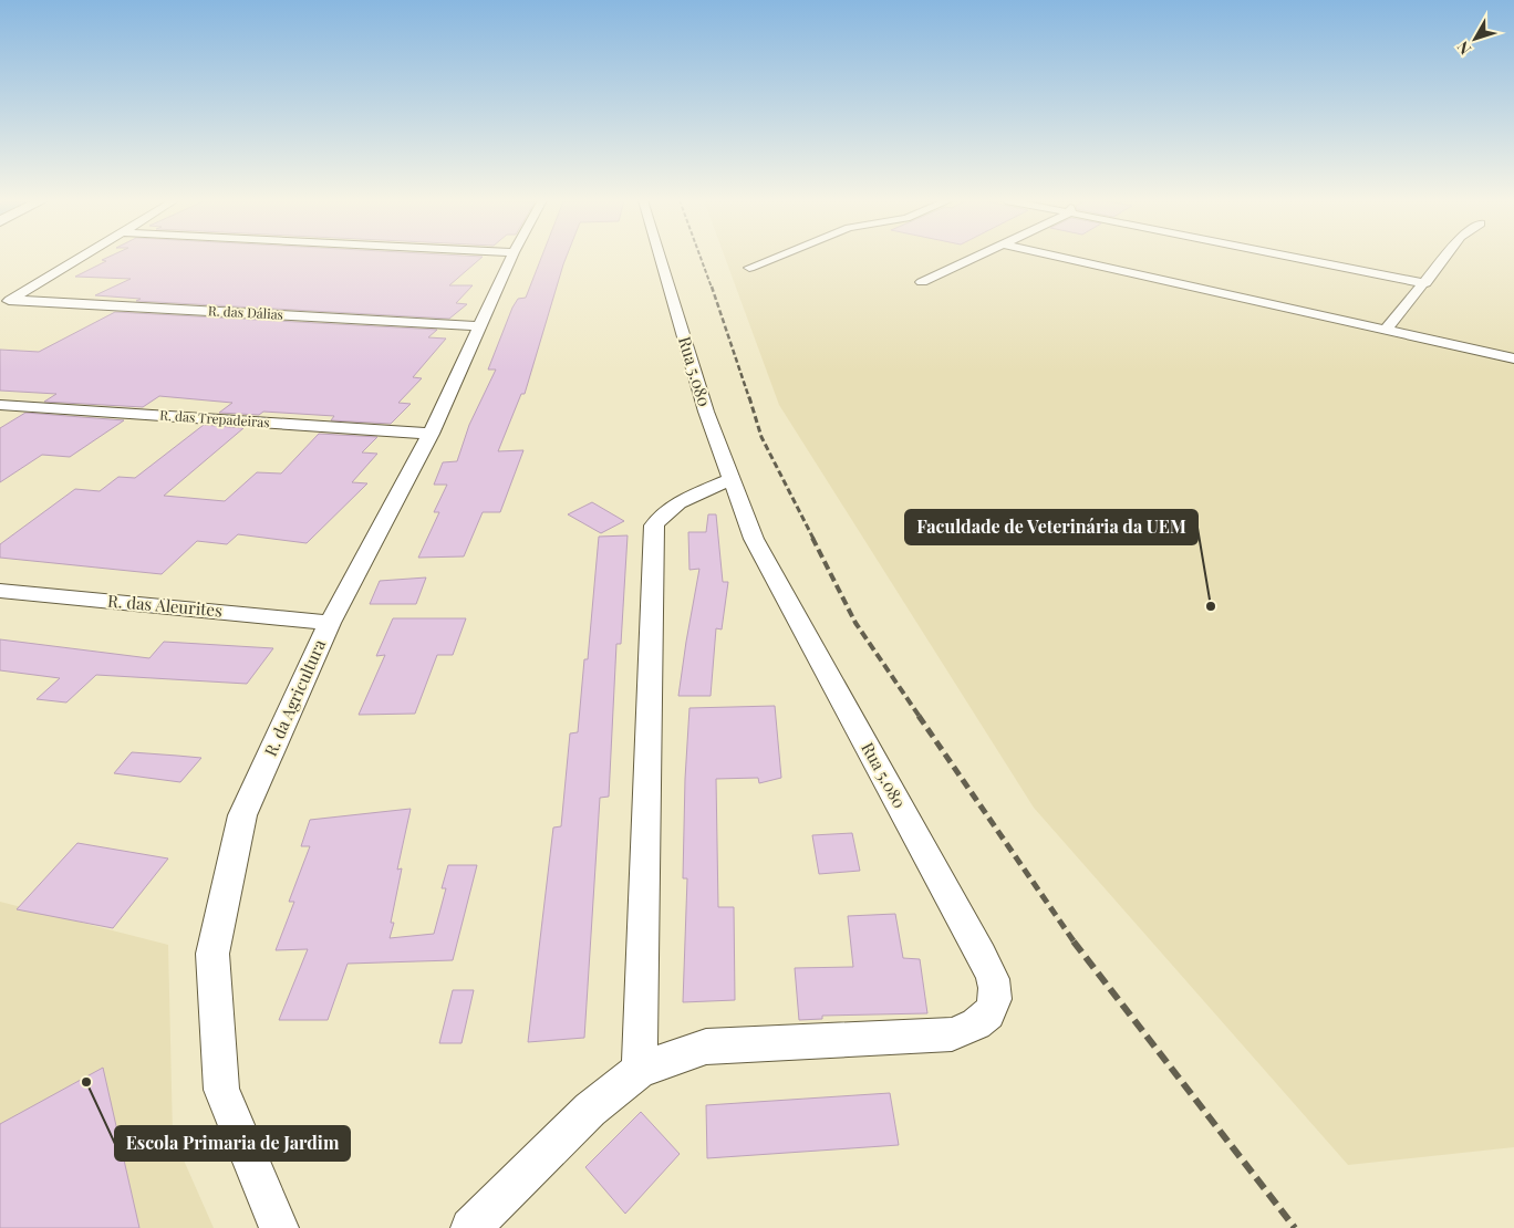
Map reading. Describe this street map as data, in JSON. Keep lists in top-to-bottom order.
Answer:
{
  "streets": {
    "street": [
      "R. das Dálias",
      "Rua 5.080",
      "R. das Trepadeiras",
      "R. das Aleurites",
      "R. da Agricultura"
    ]
  },
  "crossings": [
    ["R. das Dálias", "R. da Agricultura"],
    ["R. das Trepadeiras", "R. da Agricultura"],
    ["R. das Aleurites", "R. da Agricultura"]
  ],
  "places": ["Faculdade de Veterinária da UEM", "Escola Primaria de Jardim"],
  "north": "bottom left"
}
